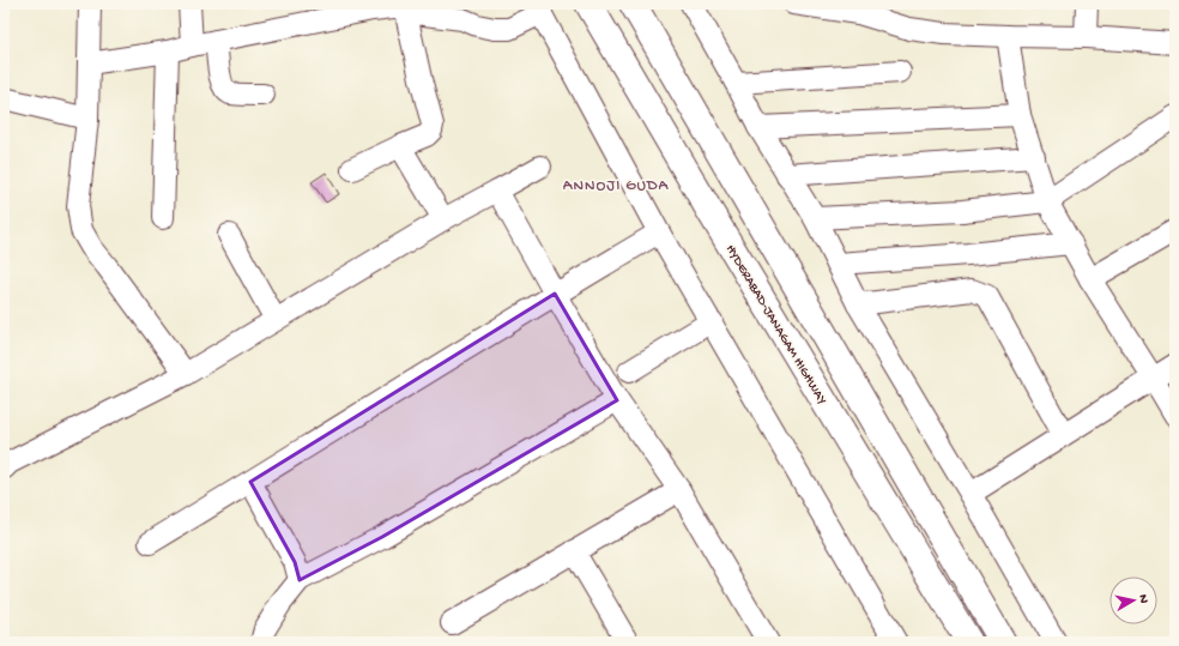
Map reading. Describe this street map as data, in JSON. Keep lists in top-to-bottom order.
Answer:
{
  "streets": {
    "highway": ["HYDERABAD-JANAGAM HIGHWAY"]
  },
  "districts": ["ANNOJI GUDA"],
  "north": "right"
}
